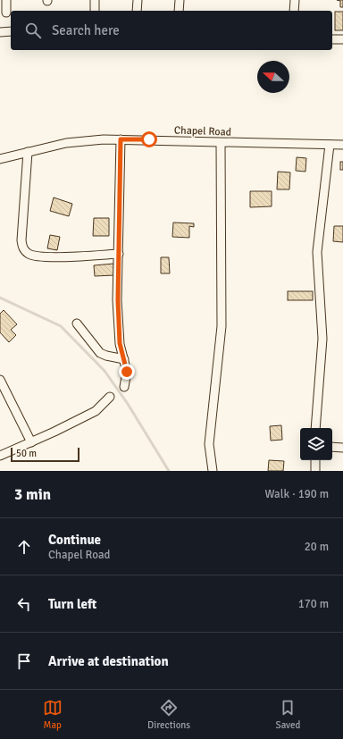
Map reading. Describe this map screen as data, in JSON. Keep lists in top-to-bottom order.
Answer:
{
  "streets": {
    "street": ["Chapel Road"]
  },
  "scale_bar": "50 m",
  "north": "left",
  "page": {
    "search": "Search here",
    "scale": "50 m",
    "heading": ["3 min", "Walk · 190 m"],
    "list": [
      ["Continue", "Chapel Road", "20 m"],
      ["Turn left", "170 m"],
      "Arrive at destination"
    ],
    "nav": ["Map", "Directions", "Saved"]
  }
}
